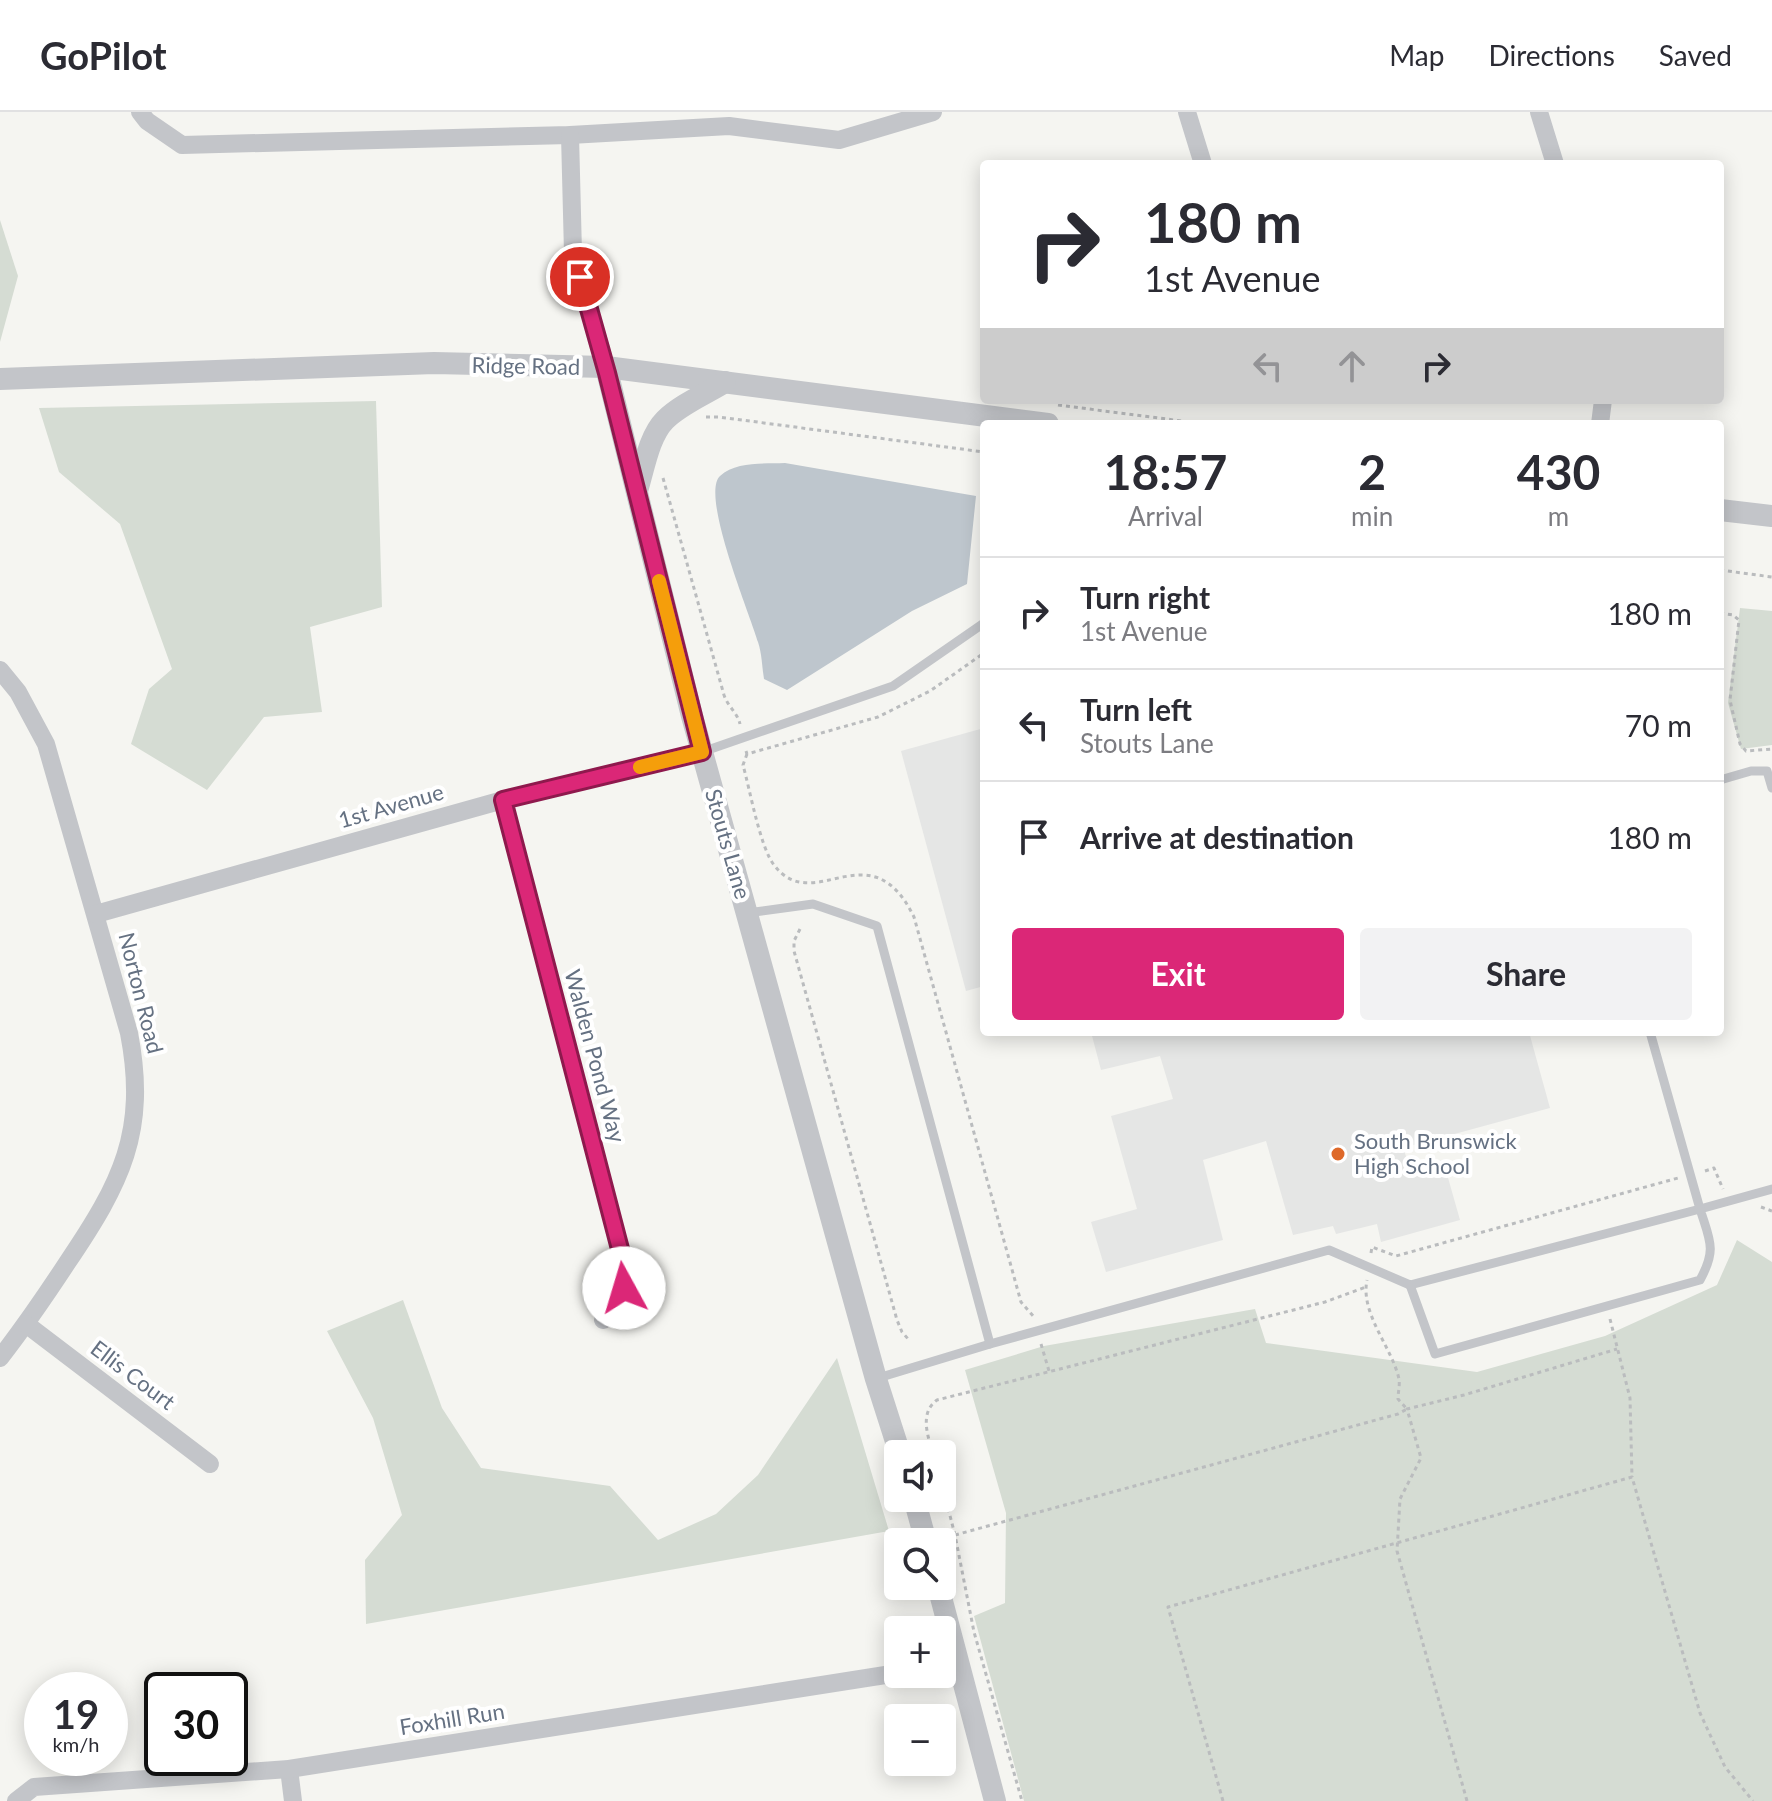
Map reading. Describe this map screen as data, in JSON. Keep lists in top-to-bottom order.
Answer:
{
  "streets": {
    "street": [
      "Ridge Road",
      "1st Avenue",
      "Stouts Lane",
      "Norton Road",
      "Walden Pond Way",
      "Ellis Court",
      "Foxhill Run"
    ]
  },
  "crossings": [
    ["Ridge Road", "Stouts Lane"],
    ["1st Avenue", "Stouts Lane"],
    ["1st Avenue", "Norton Road"],
    ["1st Avenue", "Walden Pond Way"],
    ["Norton Road", "Ellis Court"]
  ],
  "places": ["South Brunswick High School"],
  "page": {
    "header": "GoPilot",
    "nav": ["Map", "Directions", "Saved"],
    "turn": ["180 m", "1st Avenue"],
    "eta": [
      "18:57",
      "Arrival",
      "2",
      "min",
      "430",
      "m"
    ],
    "list": [
      {
        "name": "Turn right",
        "note": "1st Avenue",
        "value": "180 m"
      },
      {
        "name": "Turn left",
        "note": "Stouts Lane",
        "value": "70 m"
      },
      {
        "name": "Arrive at destination",
        "value": "180 m"
      }
    ],
    "buttons": ["Exit", "Share"],
    "map_buttons": ["+", "−"],
    "speed": "19 km/h",
    "limit": "30"
  }
}
